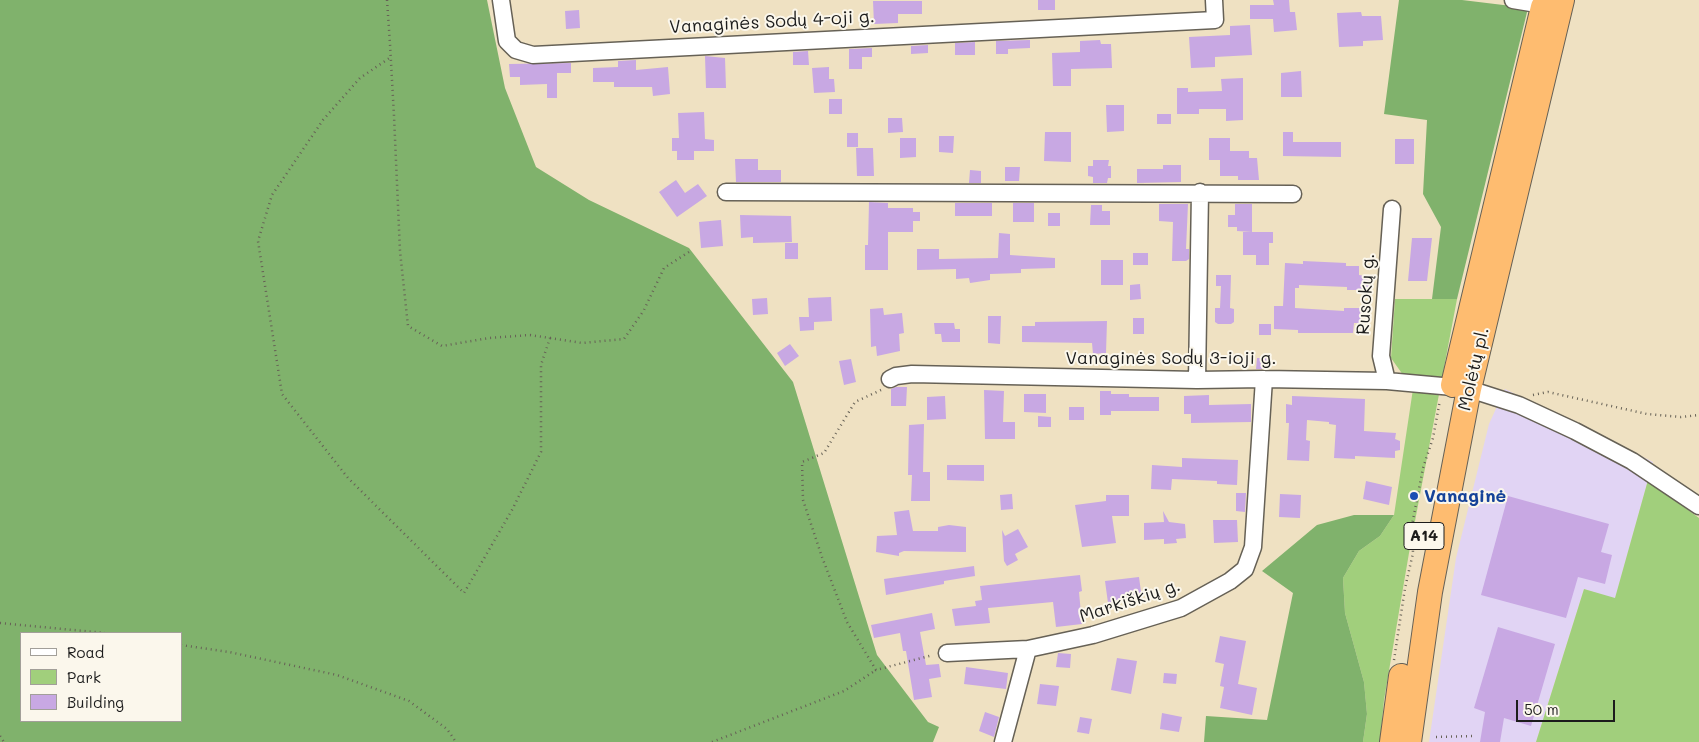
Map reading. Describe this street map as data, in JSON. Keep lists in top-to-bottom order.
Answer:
{
  "streets": {
    "highway": ["Molėtų pl.", "A14"],
    "street": [
      "Vanaginės Sodų 4-oji g.",
      "Rusokų g.",
      "Vanaginės Sodų 3-ioji g.",
      "Markiškių g."
    ]
  },
  "crossings": [
    ["Rusokų g.", "Vanaginės Sodų 3-ioji g."],
    ["Vanaginės Sodų 3-ioji g.", "Molėtų pl."],
    ["Vanaginės Sodų 3-ioji g.", "Markiškių g."]
  ],
  "places": ["Vanaginė"],
  "legend": ["Road", "Park", "Building"],
  "scale_bar": "50 m"
}
